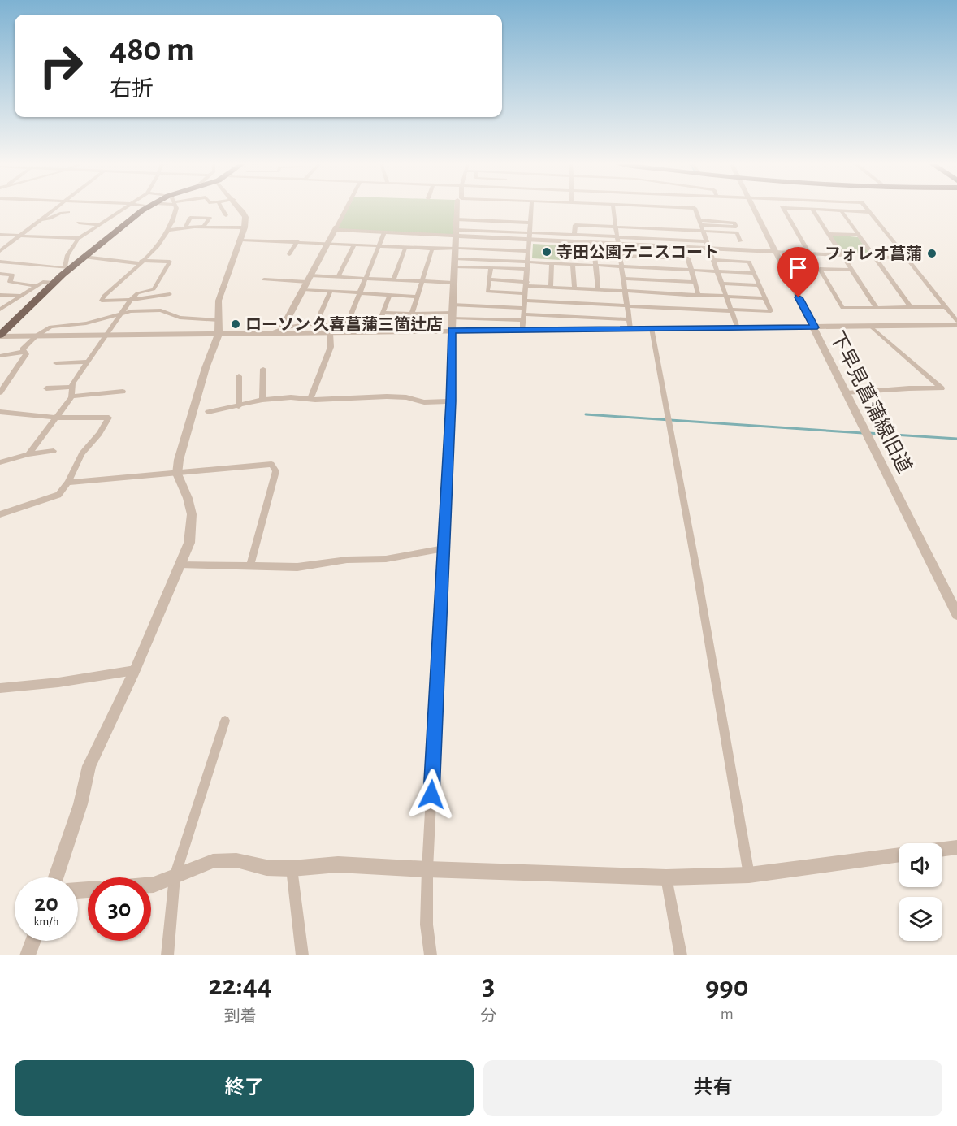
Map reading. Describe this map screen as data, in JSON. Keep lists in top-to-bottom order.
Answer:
{
  "streets": {
    "street": ["下早見菖蒲線旧道"]
  },
  "places": ["寺田公園テニスコート", "フォレオ菖蒲", "ローソン 久喜菖蒲三箇辻店"],
  "page": {
    "turn": ["480 m", "右折"],
    "speed": "20 km/h",
    "limit": "30",
    "eta": [
      "22:44",
      "到着",
      "3",
      "分",
      "990",
      "m"
    ],
    "buttons": ["終了", "共有"]
  }
}
